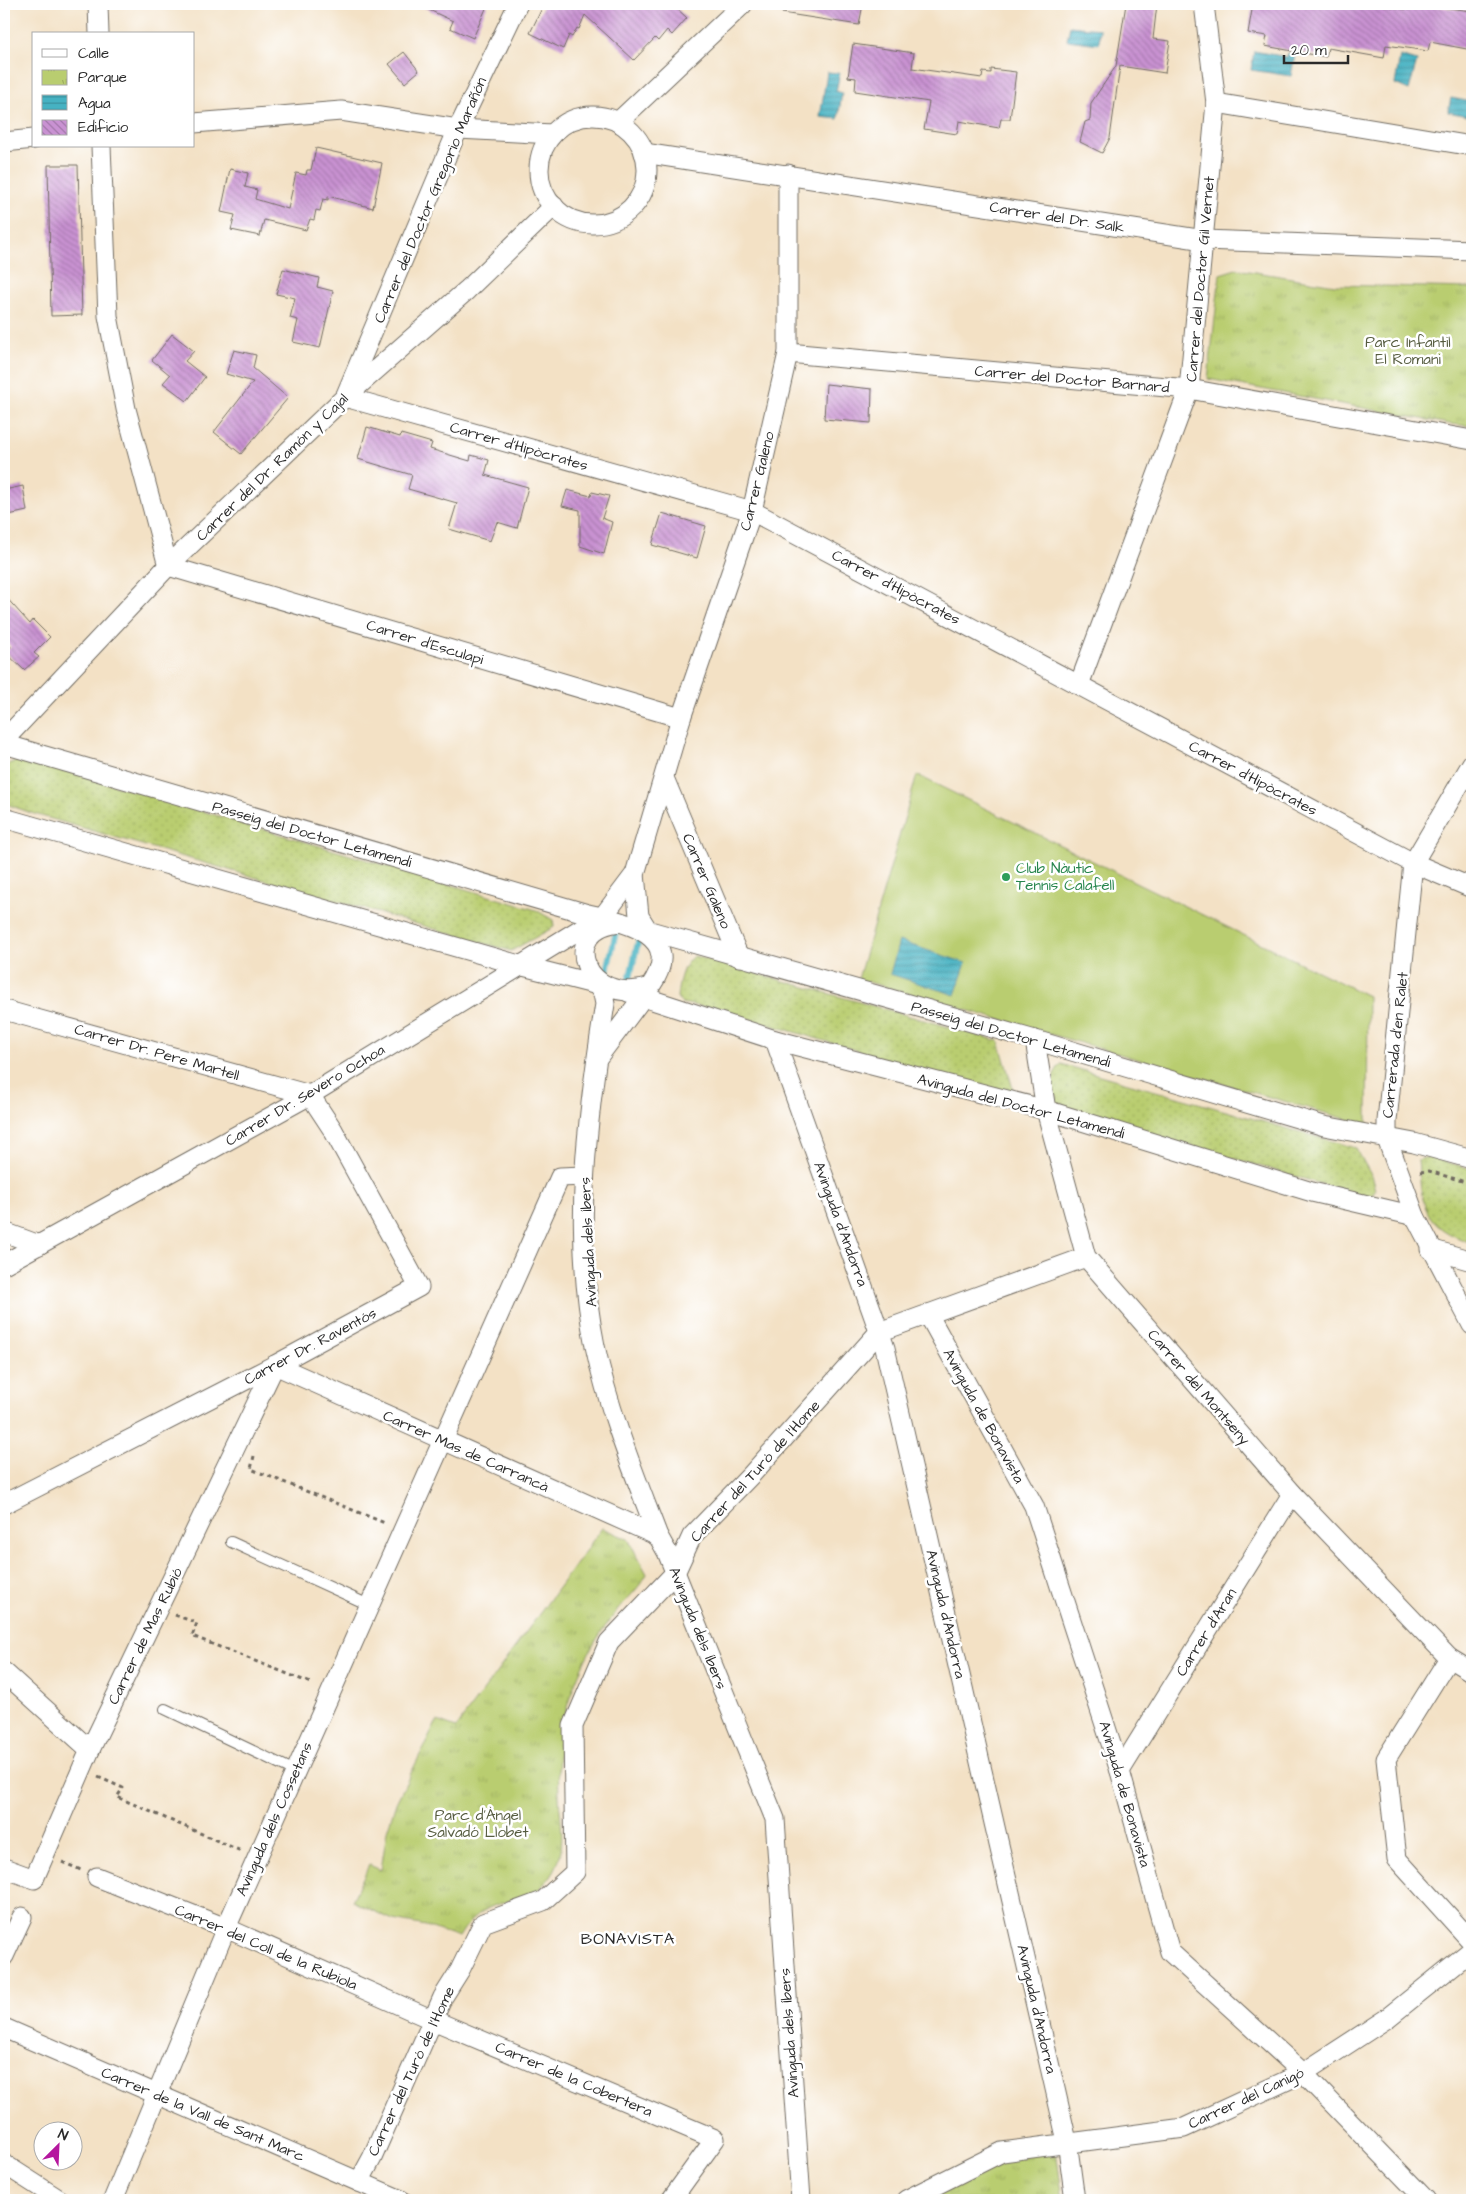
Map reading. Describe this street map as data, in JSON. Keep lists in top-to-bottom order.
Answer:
{
  "streets": {
    "street": [
      "Carrer del Doctor Gregorio Marañón",
      "Carrer del Dr. Salk",
      "Carrer del Doctor Gil Vernet",
      "Carrer del Doctor Barnard",
      "Carrer d'Hipòcrates",
      "Carrer del Dr. Ramón y Cajal",
      "Carrer Galeno",
      "Carrer d'Esculapi",
      "Passeig del Doctor Letamendi",
      "Carrerada d'en Ralet",
      "Carrer Dr. Pere Martell",
      "Carrer Dr. Severo Ochoa",
      "Avinguda del Doctor Letamendi",
      "Avinguda d'Andorra",
      "Avinguda dels Íbers",
      "Carrer Dr. Raventós",
      "Carrer del Montseny",
      "Avinguda de Bonavista",
      "Carrer Mas de Carrancà",
      "Carrer del Turó de l'Home",
      "Carrer d'Aran",
      "Carrer de Mas Rubió",
      "Avinguda dels Cossetans",
      "Carrer del Coll de la Rubiola",
      "Carrer de la Cobertera",
      "Carrer del Canigó",
      "Carrer de la Vall de Sant Marc"
    ]
  },
  "crossings": [
    ["Carrer del Doctor Gregorio Marañón", "Carrer d'Hipòcrates"],
    ["Carrer del Doctor Gregorio Marañón", "Carrer del Dr. Ramón y Cajal"],
    ["Carrer del Dr. Salk", "Carrer del Doctor Gil Vernet"],
    ["Carrer del Dr. Salk", "Carrer del Dr. Ramón y Cajal"],
    ["Carrer del Dr. Salk", "Carrer Galeno"],
    ["Carrer del Doctor Gil Vernet", "Carrer del Doctor Barnard"],
    ["Carrer del Doctor Gil Vernet", "Carrer d'Hipòcrates"],
    ["Carrer del Doctor Barnard", "Carrer Galeno"],
    ["Carrer d'Hipòcrates", "Carrer del Dr. Ramón y Cajal"],
    ["Carrer d'Hipòcrates", "Carrer Galeno"],
    ["Carrer d'Hipòcrates", "Carrerada d'en Ralet"],
    ["Carrer del Dr. Ramón y Cajal", "Carrer d'Esculapi"],
    ["Carrer Galeno", "Carrer d'Esculapi"],
    ["Carrer Galeno", "Passeig del Doctor Letamendi"],
    ["Carrer Galeno", "Carrer Dr. Severo Ochoa"],
    ["Carrer Galeno", "Avinguda del Doctor Letamendi"],
    ["Carrer Galeno", "Avinguda dels Íbers"],
    ["Passeig del Doctor Letamendi", "Carrerada d'en Ralet"],
    ["Passeig del Doctor Letamendi", "Carrer Dr. Severo Ochoa"],
    ["Passeig del Doctor Letamendi", "Avinguda del Doctor Letamendi"],
    ["Passeig del Doctor Letamendi", "Avinguda dels Íbers"],
    ["Passeig del Doctor Letamendi", "Carrer del Montseny"],
    ["Carrerada d'en Ralet", "Avinguda del Doctor Letamendi"],
    ["Carrer Dr. Pere Martell", "Carrer Dr. Severo Ochoa"],
    ["Carrer Dr. Pere Martell", "Carrer Dr. Raventós"],
    ["Carrer Dr. Severo Ochoa", "Carrer Dr. Raventós"],
    ["Avinguda del Doctor Letamendi", "Avinguda d'Andorra"],
    ["Avinguda del Doctor Letamendi", "Avinguda dels Íbers"],
    ["Avinguda del Doctor Letamendi", "Carrer del Montseny"],
    ["Avinguda d'Andorra", "Carrer del Turó de l'Home"],
    ["Avinguda d'Andorra", "Carrer del Canigó"],
    ["Avinguda dels Íbers", "Carrer Mas de Carrancà"],
    ["Avinguda dels Íbers", "Carrer del Turó de l'Home"],
    ["Avinguda dels Íbers", "Avinguda dels Cossetans"],
    ["Carrer Dr. Raventós", "Carrer Mas de Carrancà"],
    ["Carrer Dr. Raventós", "Carrer de Mas Rubió"],
    ["Carrer del Montseny", "Carrer del Turó de l'Home"],
    ["Carrer del Montseny", "Carrer d'Aran"],
    ["Avinguda de Bonavista", "Carrer del Turó de l'Home"],
    ["Avinguda de Bonavista", "Carrer d'Aran"],
    ["Avinguda de Bonavista", "Carrer del Canigó"],
    ["Carrer Mas de Carrancà", "Carrer de Mas Rubió"],
    ["Carrer Mas de Carrancà", "Avinguda dels Cossetans"],
    ["Carrer del Turó de l'Home", "Carrer del Coll de la Rubiola"],
    ["Carrer del Turó de l'Home", "Carrer de la Cobertera"],
    ["Carrer del Turó de l'Home", "Carrer de la Vall de Sant Marc"],
    ["Avinguda dels Cossetans", "Carrer del Coll de la Rubiola"],
    ["Avinguda dels Cossetans", "Carrer de la Vall de Sant Marc"],
    ["Carrer del Coll de la Rubiola", "Carrer de la Cobertera"]
  ],
  "districts": ["BONAVISTA"],
  "parks": ["Parc Infantil El Romani", "Parc d'Àngel Salvadó Llobet"],
  "places": ["Club Nàutic Tennis Calafell"],
  "legend": [
    "Calle",
    "Parque",
    "Agua",
    "Edificio"
  ],
  "scale_bar": "20 m",
  "north": "top right"
}
